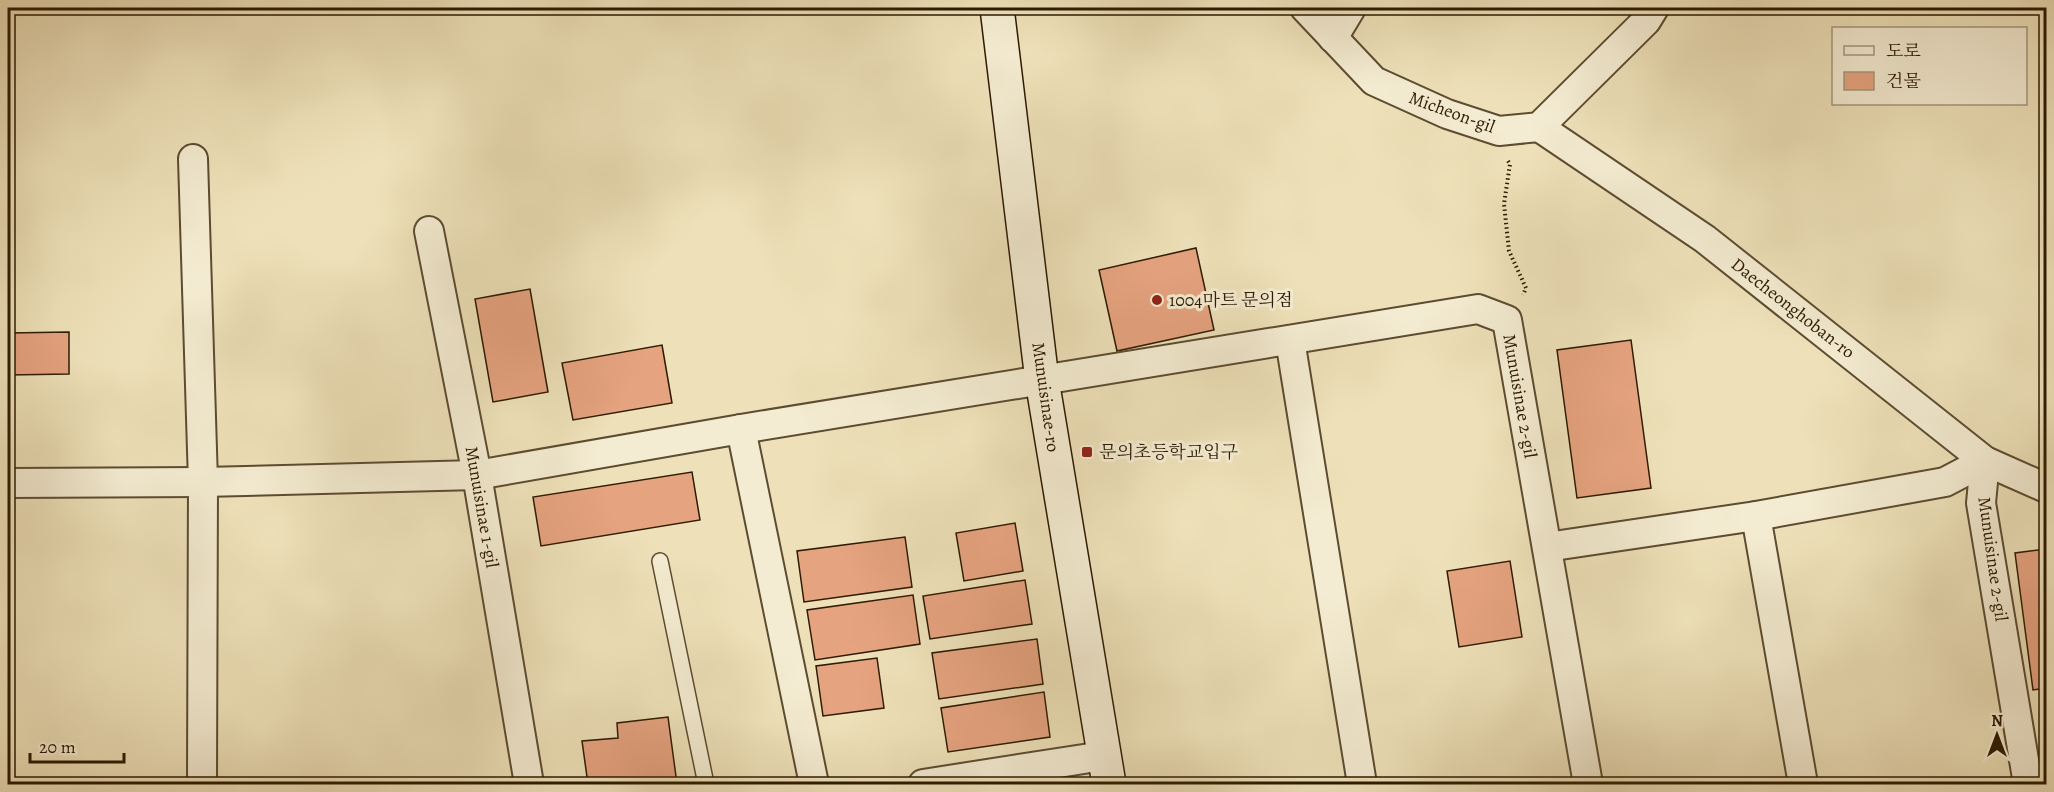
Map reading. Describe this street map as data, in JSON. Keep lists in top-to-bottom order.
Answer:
{
  "streets": {
    "street": [
      "Micheon-gil",
      "Daecheonghoban-ro",
      "Munuisinae 2-gil",
      "Munuisinae-ro",
      "Munuisinae 1-gil"
    ]
  },
  "crossings": [
    ["Micheon-gil", "Daecheonghoban-ro"],
    ["Daecheonghoban-ro", "Munuisinae 2-gil"],
    ["Munuisinae 2-gil", "Munuisinae-ro"],
    ["Munuisinae 2-gil", "Munuisinae 1-gil"]
  ],
  "places": {
    "other": ["1004마트 문의점"],
    "transit": ["문의초등학교입구"]
  },
  "legend": ["도로", "건물"],
  "scale_bar": "20 m",
  "north": "top"
}
